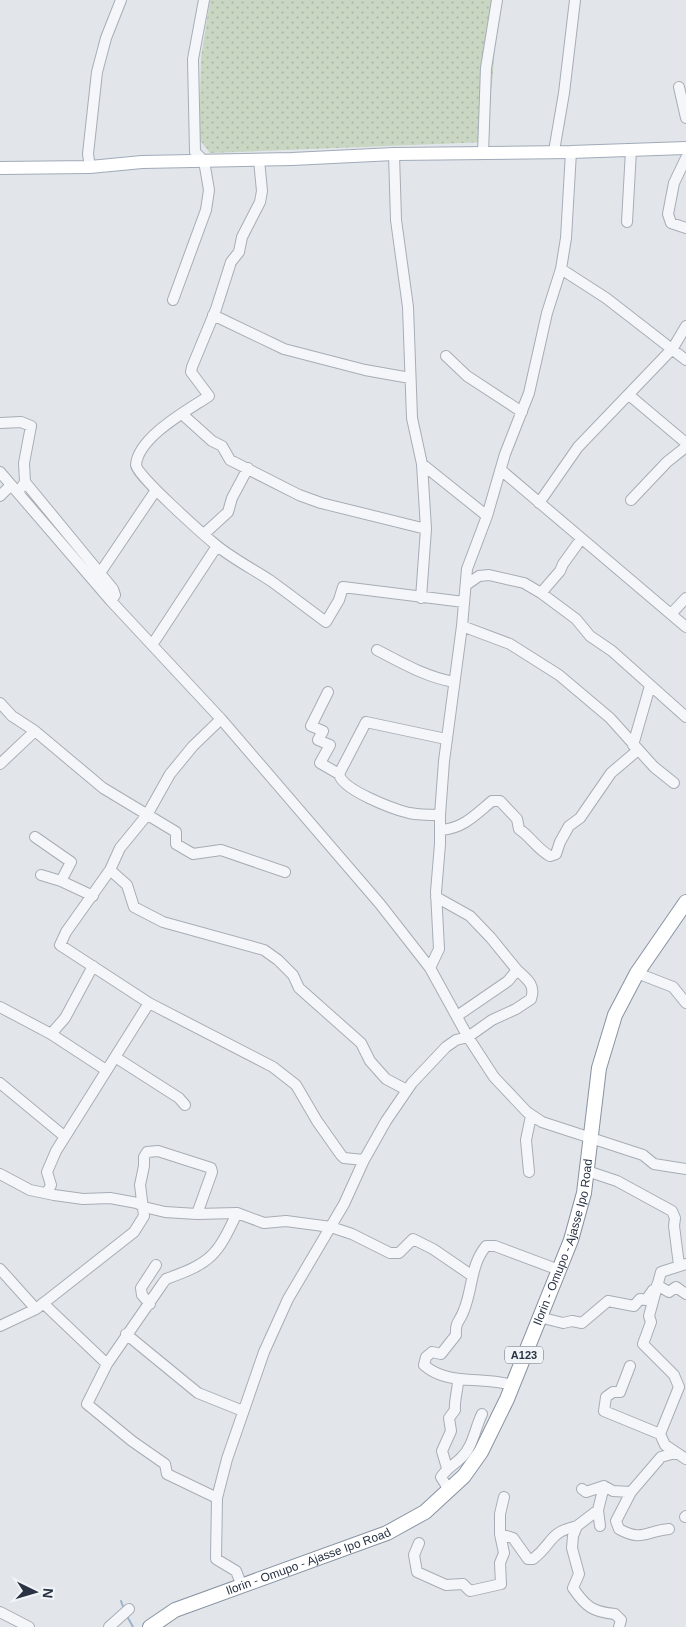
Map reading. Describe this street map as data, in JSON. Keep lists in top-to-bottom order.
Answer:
{
  "streets": {
    "highway": ["Ilorin - Omupo - Ajasse Ipo Road", "A123"]
  },
  "north": "right"
}
